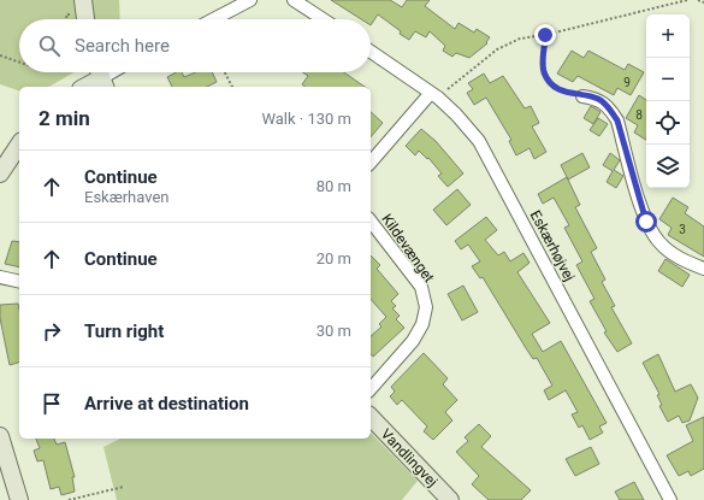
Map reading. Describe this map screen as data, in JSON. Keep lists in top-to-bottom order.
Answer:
{
  "streets": {
    "street": ["Eskærhøjvej", "Kildevænget", "Vandlingvej"]
  },
  "house_numbers": ["9", "8", "3"],
  "page": {
    "map_buttons": ["+", "−"],
    "search": "Search here",
    "heading": ["2 min", "Walk · 130 m"],
    "list": [
      ["Continue", "Eskærhaven", "80 m"],
      ["Continue", "20 m"],
      ["Turn right", "30 m"],
      "Arrive at destination"
    ]
  }
}
